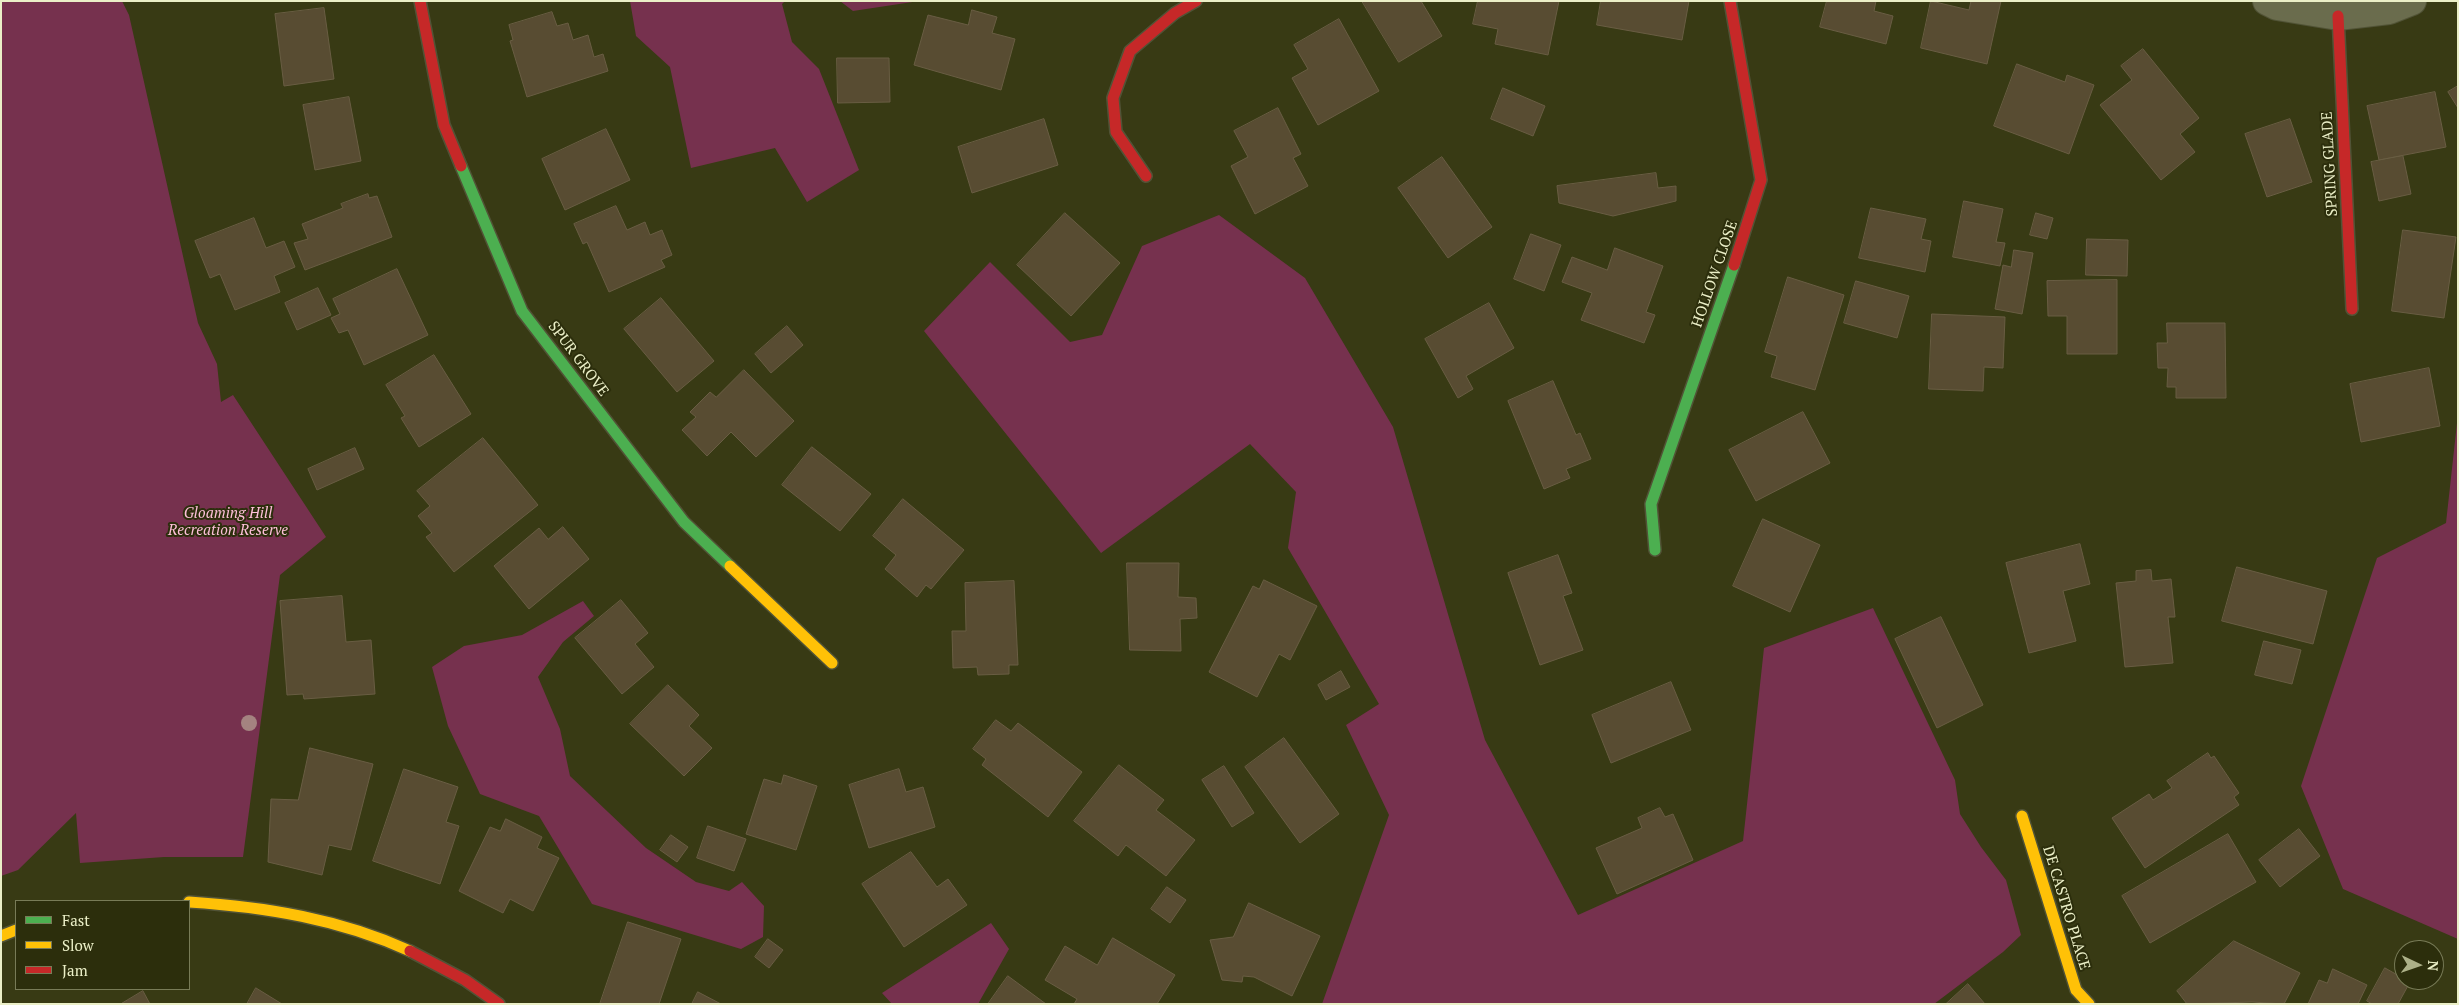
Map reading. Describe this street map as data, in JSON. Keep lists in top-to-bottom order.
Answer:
{
  "streets": {
    "street": [
      "SPRING GLADE",
      "HOLLOW CLOSE",
      "SPUR GROVE",
      "DE CASTRO PLACE"
    ]
  },
  "parks": ["Gloaming Hill Recreation Reserve"],
  "legend": ["Fast", "Slow", "Jam"],
  "north": "right"
}
